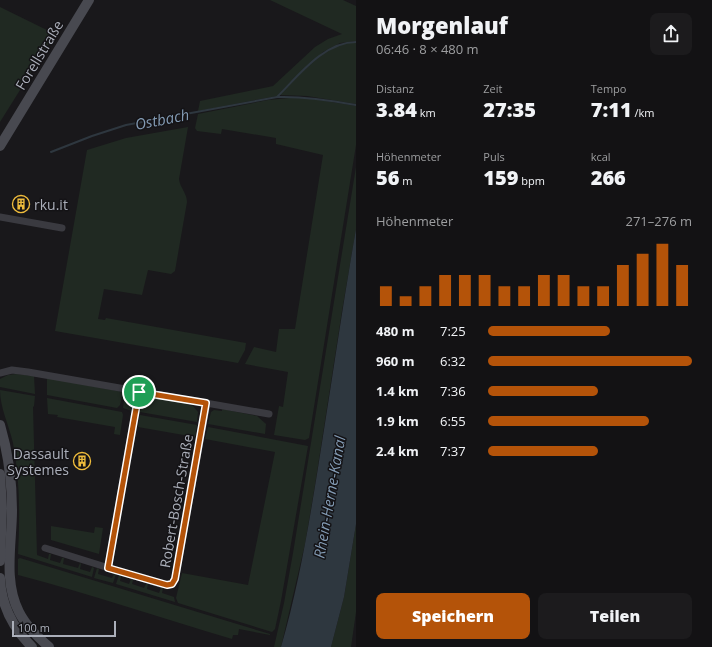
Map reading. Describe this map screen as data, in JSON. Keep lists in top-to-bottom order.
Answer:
{
  "streets": {
    "main road": ["Forellstraße"],
    "street": ["Robert-Bosch-Straße"]
  },
  "water": ["Ostbach", "Rhein-Herne-Kanal"],
  "places": {
    "building": ["rku.it", "Dassault Systemes"]
  },
  "scale_bar": "100 m",
  "page": {
    "heading": ["Morgenlauf", "06:46 · 8 × 480 m"],
    "stats": [
      ["Distanz", "3.84 km"],
      ["Zeit", "27:35"],
      ["Tempo", "7:11 /km"],
      ["Höhenmeter", "56 m"],
      ["Puls", "159 bpm"],
      ["kcal", "266"]
    ],
    "chart": ["Höhenmeter", "271–276 m"],
    "list": [
      {
        "name": "480 m",
        "note": "7:25"
      },
      {
        "name": "960 m",
        "note": "6:32"
      },
      {
        "name": "1.4 km",
        "note": "7:36"
      },
      {
        "name": "1.9 km",
        "note": "6:55"
      },
      {
        "name": "2.4 km",
        "note": "7:37"
      }
    ],
    "buttons": ["Speichern", "Teilen"],
    "scale": "100 m"
  }
}
